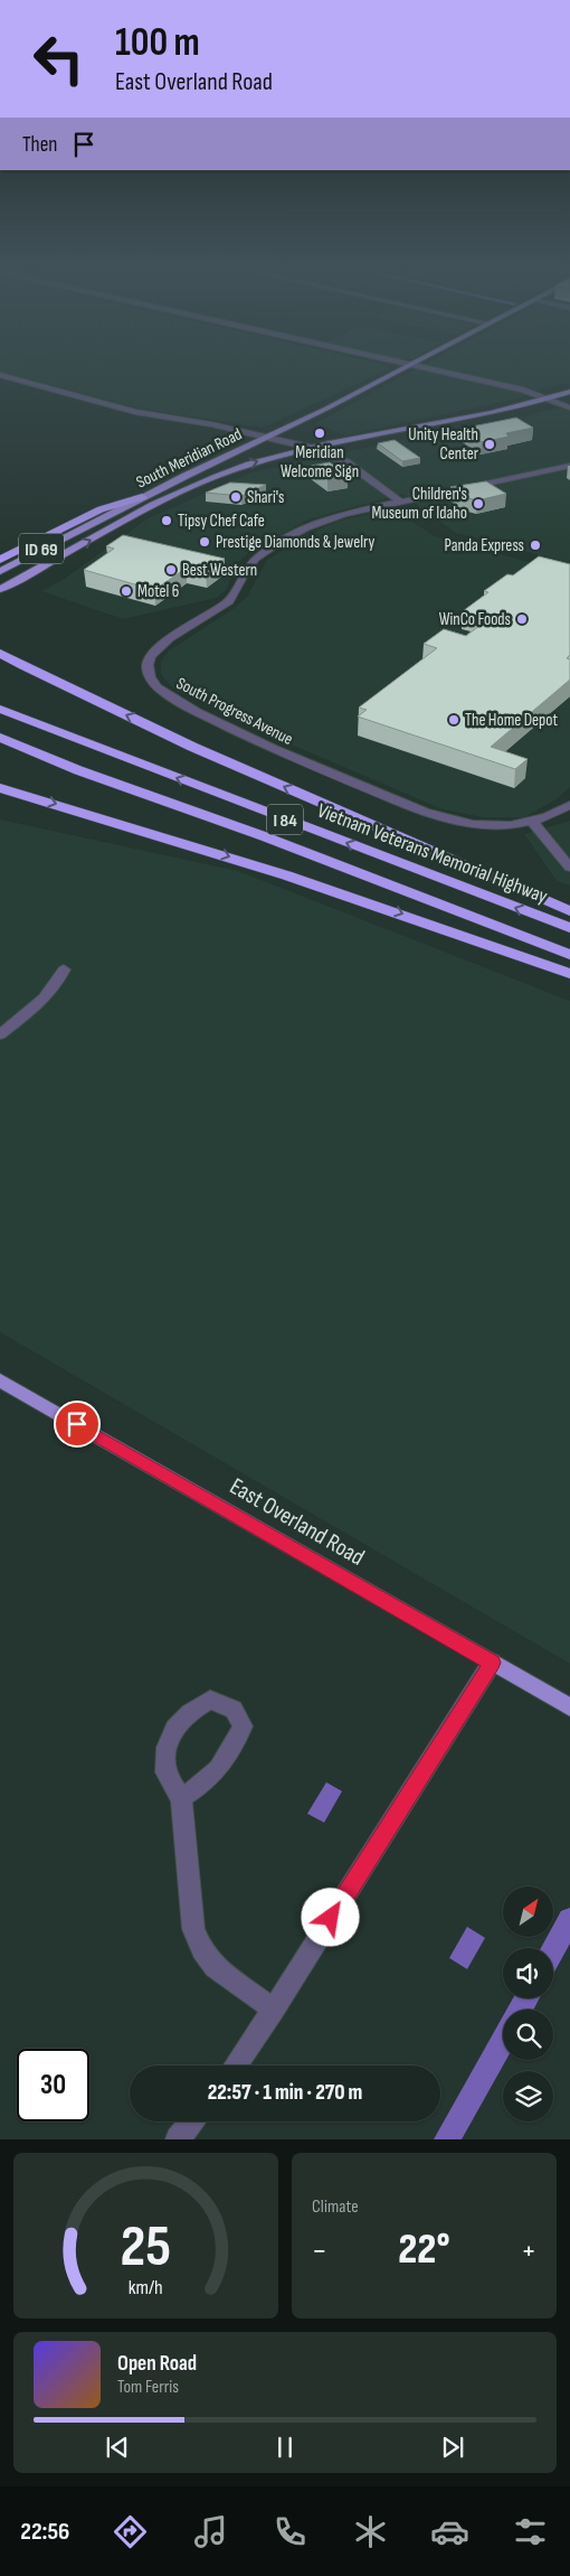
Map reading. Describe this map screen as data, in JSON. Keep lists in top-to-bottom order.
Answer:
{
  "streets": {
    "highway": ["I 84", "Vietnam Veterans Memorial Highway"],
    "main road": ["South Meridian Road", "ID 69", "East Overland Road"],
    "street": ["South Progress Avenue"]
  },
  "places": [
    "Meridian Welcome Sign",
    "Unity Health Center",
    "Shari's",
    "Children's Museum of Idaho",
    "Tipsy Chef Cafe",
    "Prestige Diamonds & Jewelry",
    "Panda Express",
    "Best Western",
    "Motel 6",
    "WinCo Foods",
    "The Home Depot"
  ],
  "north": "top right",
  "page": {
    "turn": ["100 m", "East Overland Road"],
    "then": "Then",
    "limit": "30",
    "trip": "22:57 · 1 min · 270 m",
    "tile": "Climate",
    "heat": ["−", "22°", "+"],
    "song": ["Open Road", "Tom Ferris"],
    "tabs": "22:56",
    "gauge": ["25", "km/h"]
  }
}
